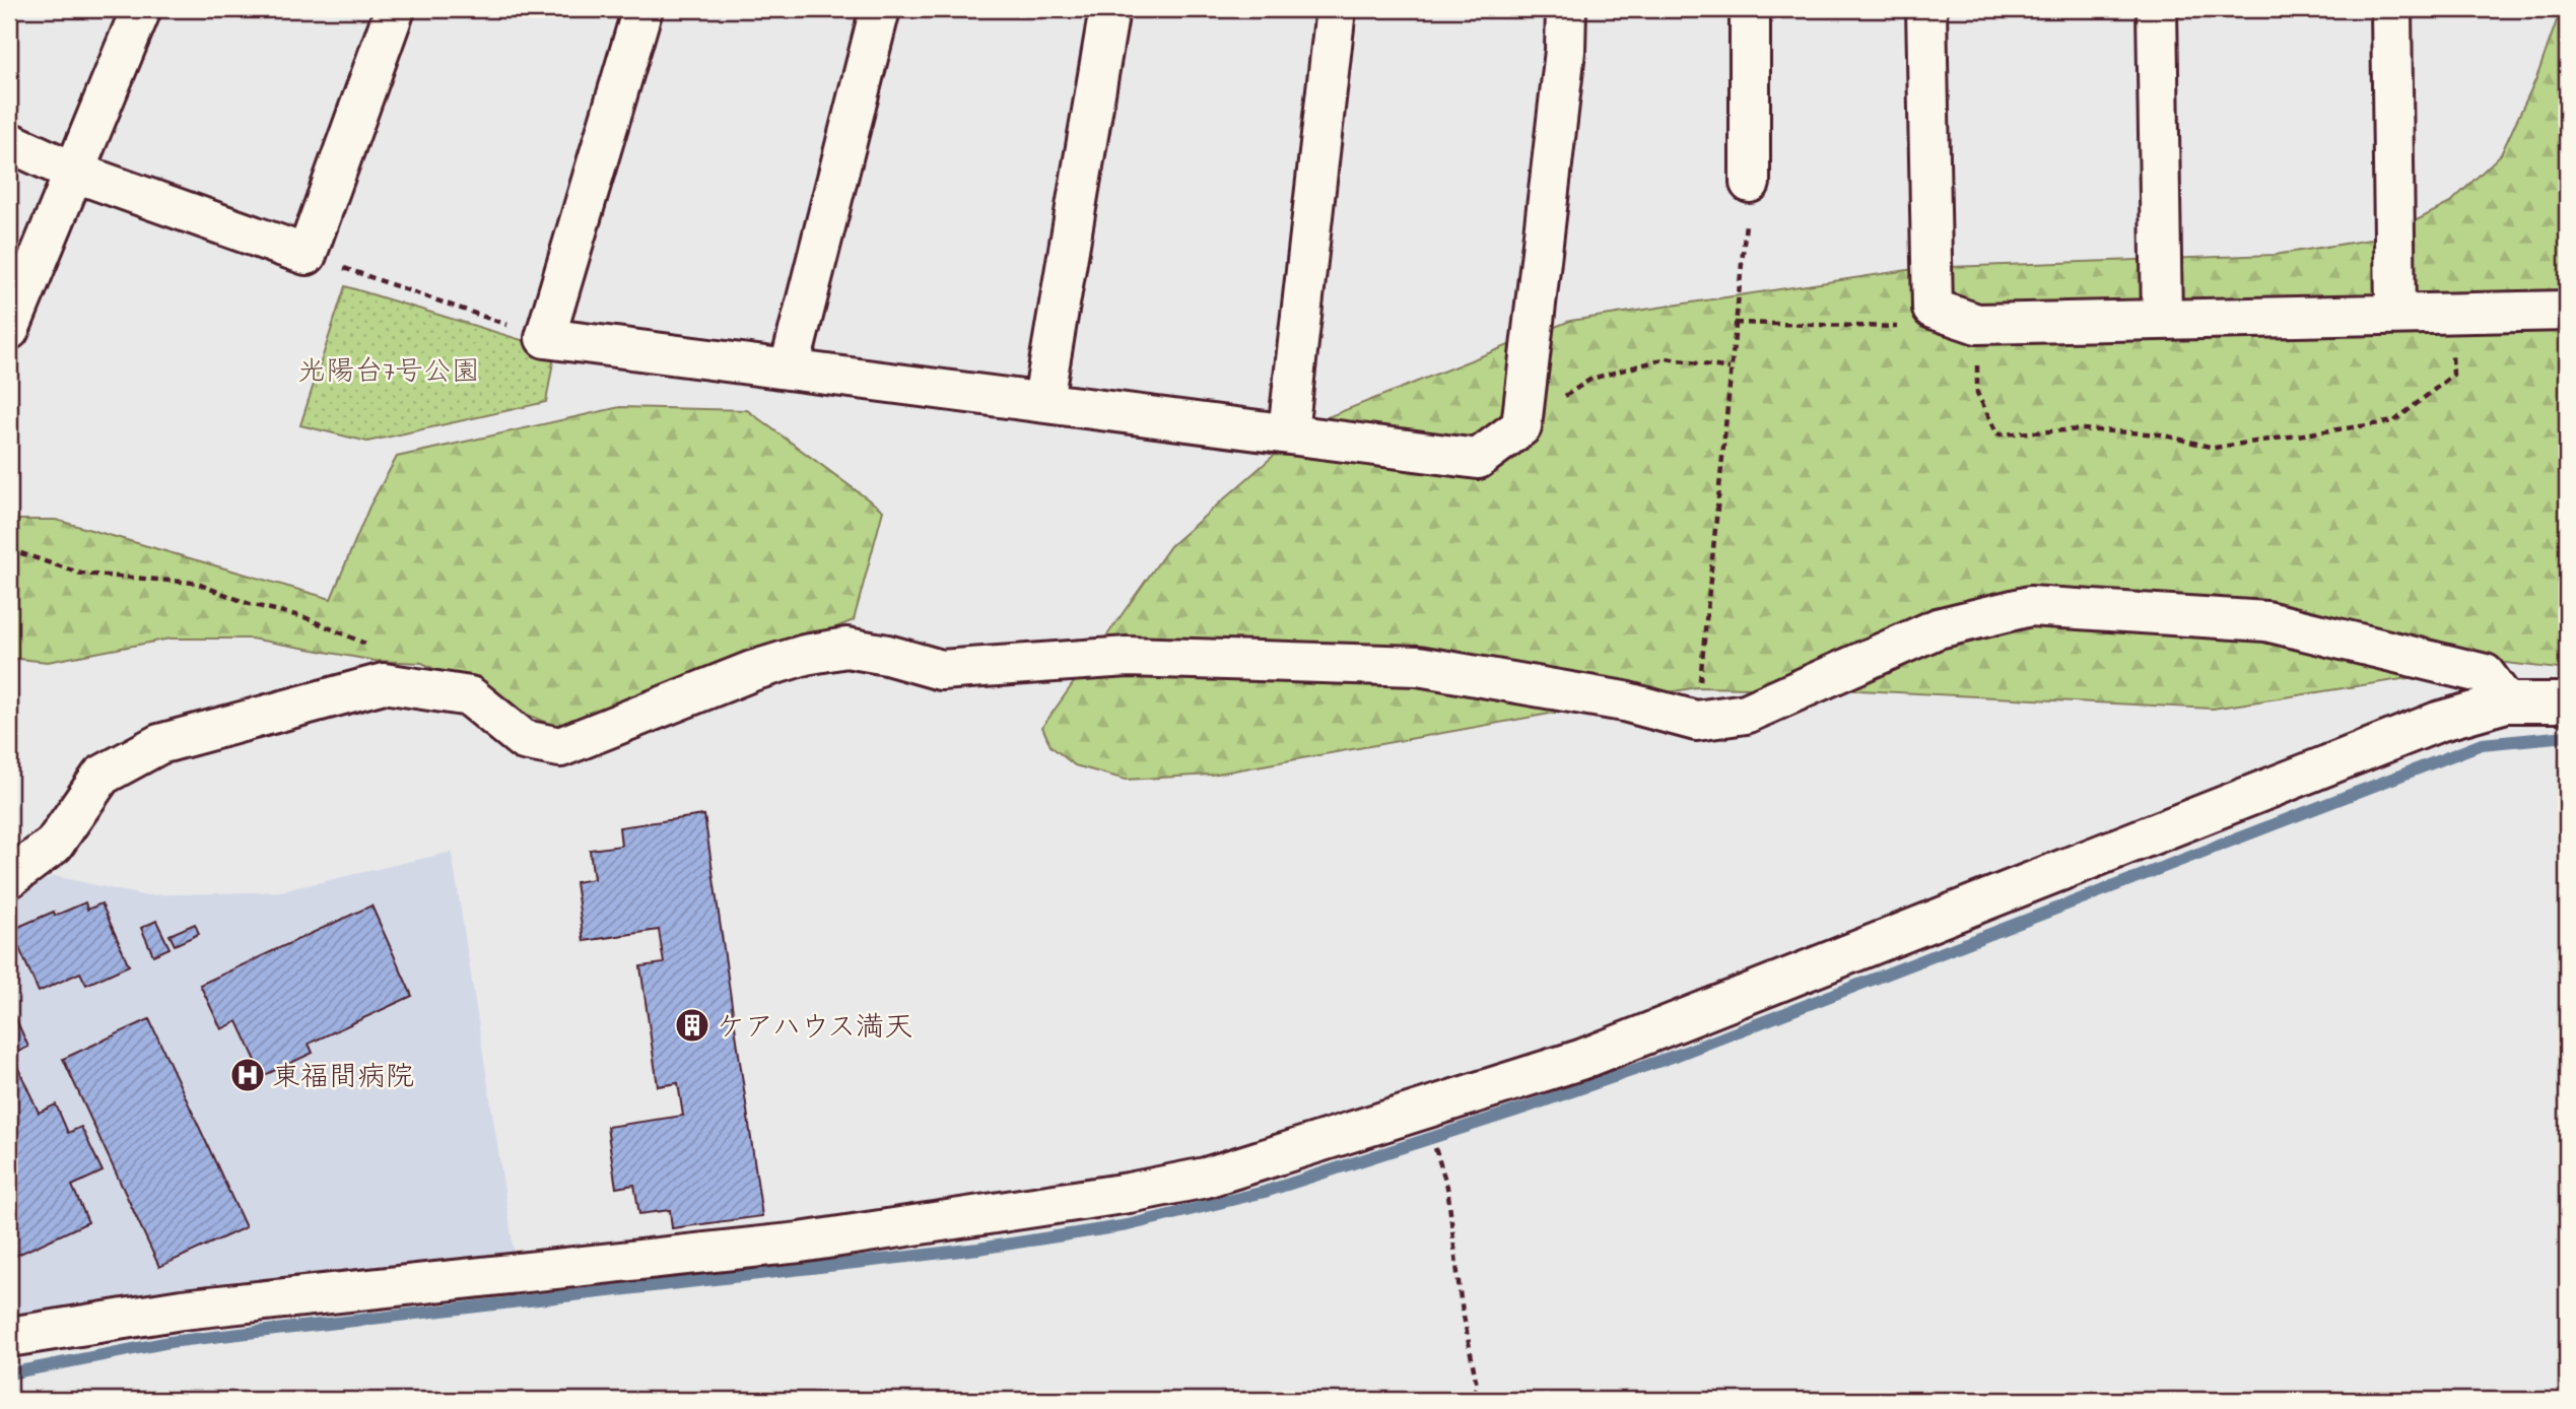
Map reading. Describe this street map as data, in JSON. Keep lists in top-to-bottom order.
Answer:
{
  "parks": ["光陽台7号公園"],
  "places": {
    "building": ["ケアハウス満天"],
    "hospital": ["東福間病院"]
  }
}
